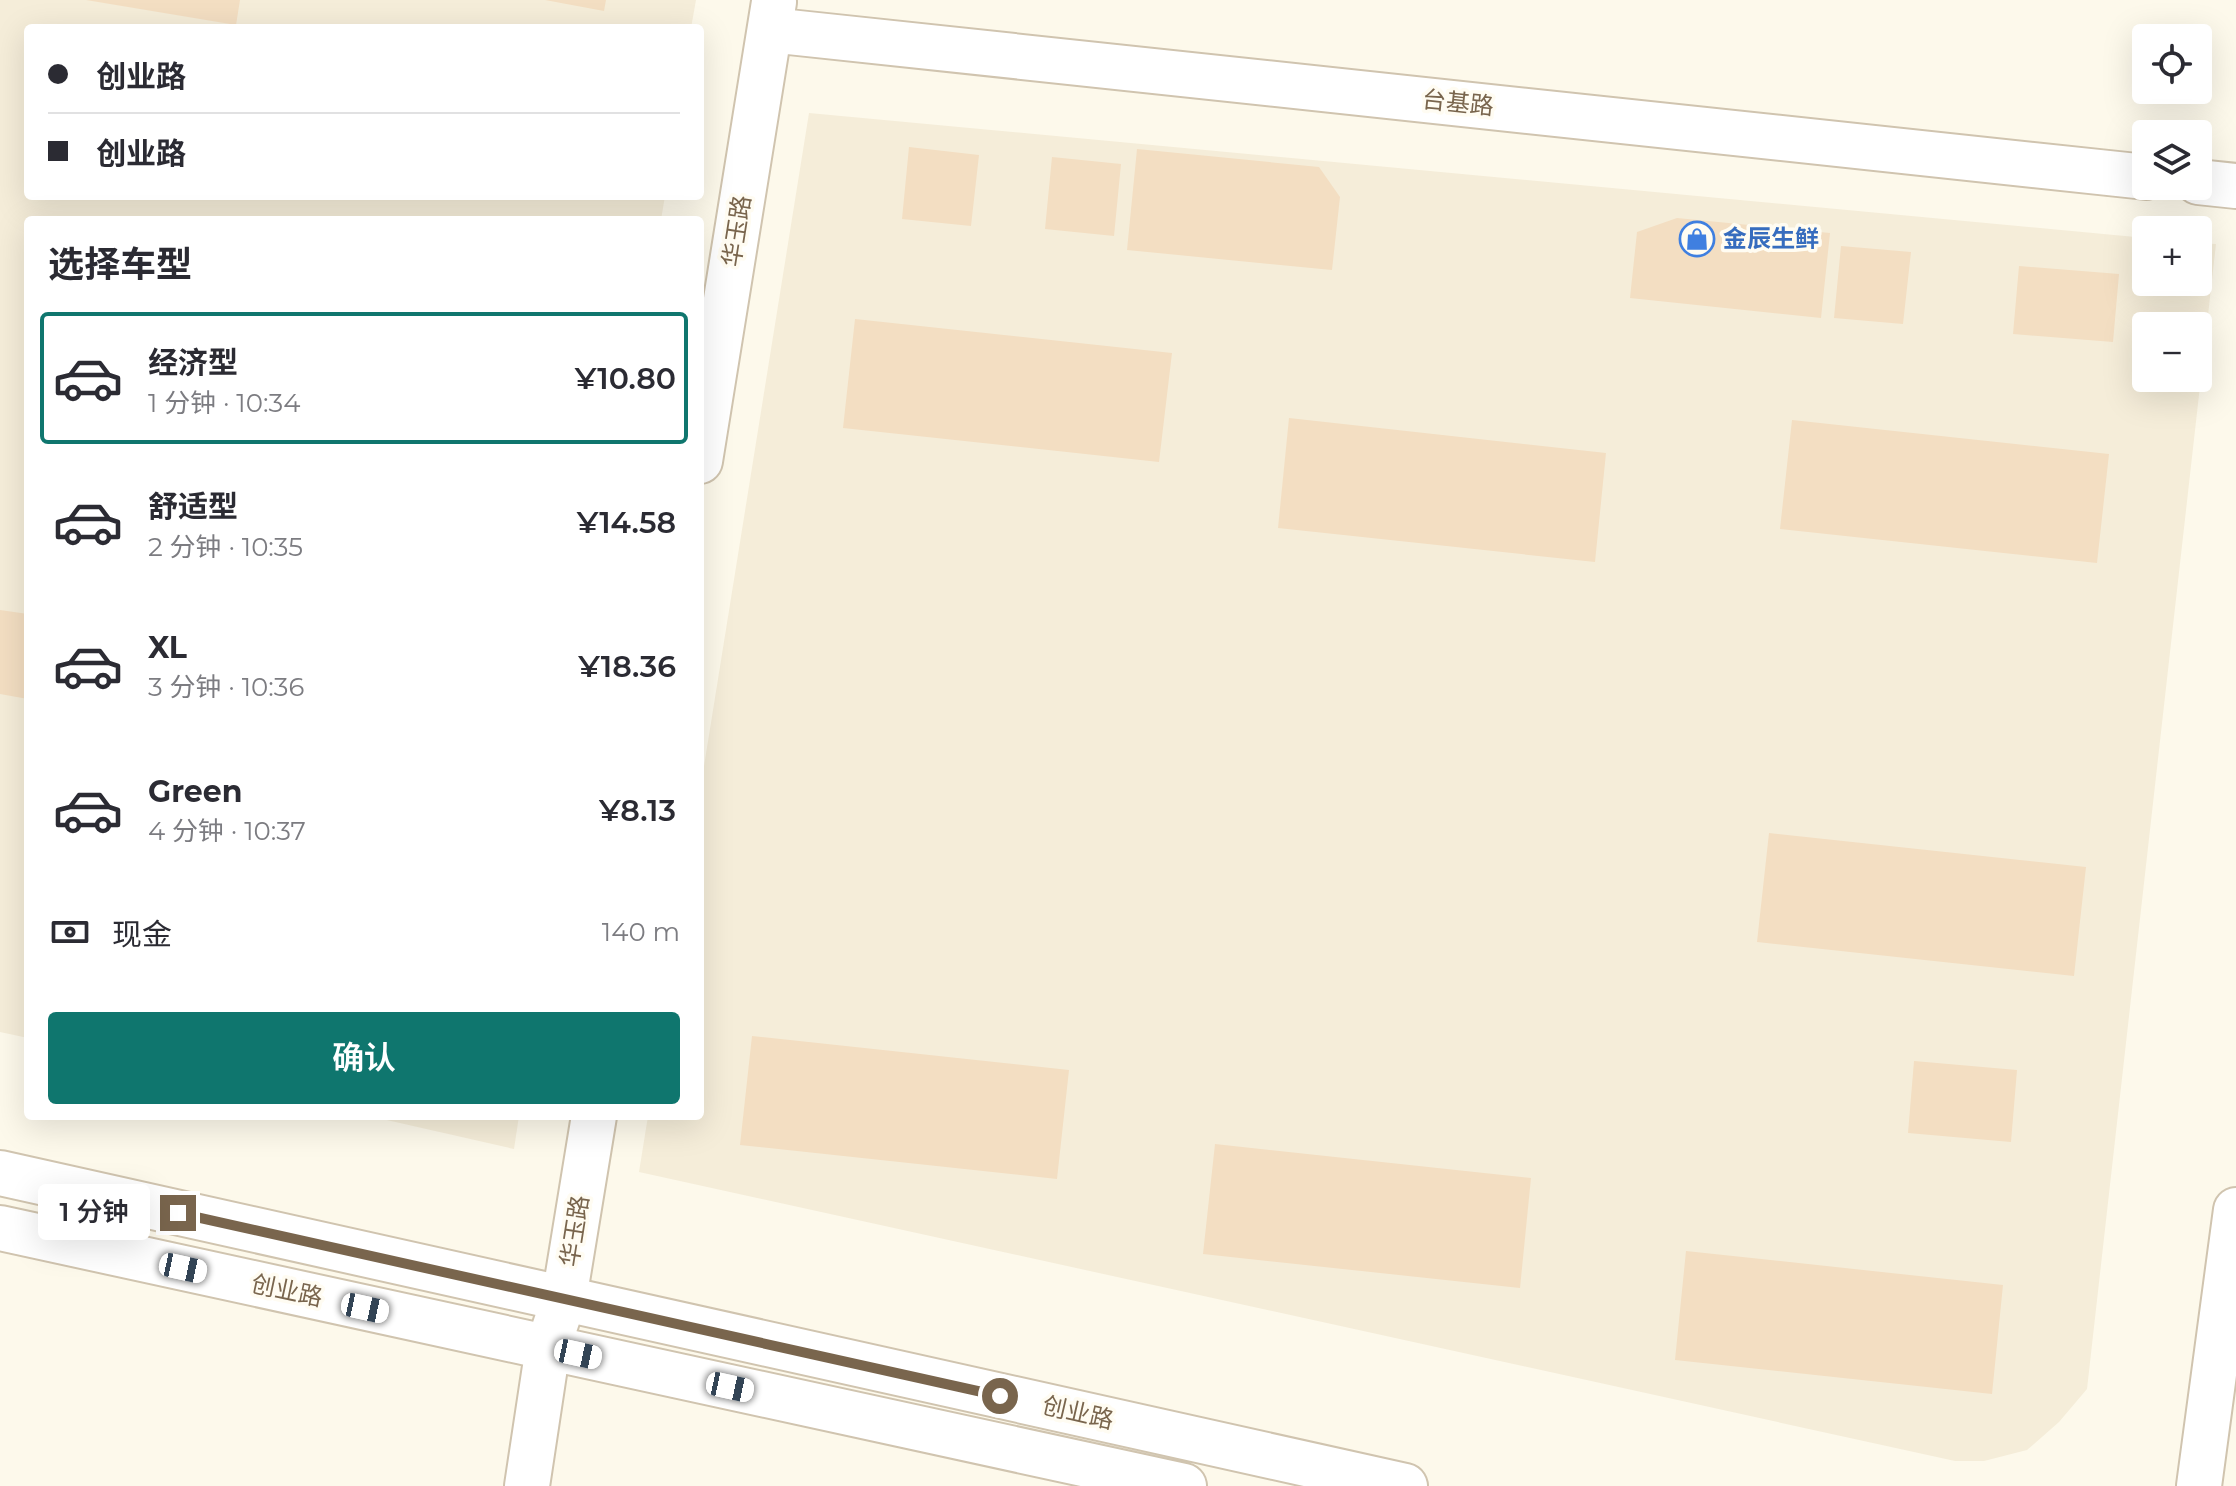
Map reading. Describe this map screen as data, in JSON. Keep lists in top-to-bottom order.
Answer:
{
  "streets": {
    "street": ["台基路", "华玉路", "创业路"]
  },
  "crossings": [
    ["台基路", "华玉路"],
    ["华玉路", "创业路"]
  ],
  "places": {
    "shop": ["金辰生鲜"]
  },
  "page": {
    "map_buttons": ["+", "−"],
    "banner": ["创业路", "创业路"],
    "heading": "选择车型",
    "list": [
      {
        "name": "经济型",
        "note": "1 分钟 · 10:34",
        "value": "¥10.80"
      },
      {
        "name": "舒适型",
        "note": "2 分钟 · 10:35",
        "value": "¥14.58"
      },
      {
        "name": "XL",
        "note": "3 分钟 · 10:36",
        "value": "¥18.36"
      },
      {
        "name": "Green",
        "note": "4 分钟 · 10:37",
        "value": "¥8.13"
      }
    ],
    "pay": ["现金", "140 m"],
    "buttons": "确认",
    "bubble": "1 分钟"
  }
}
